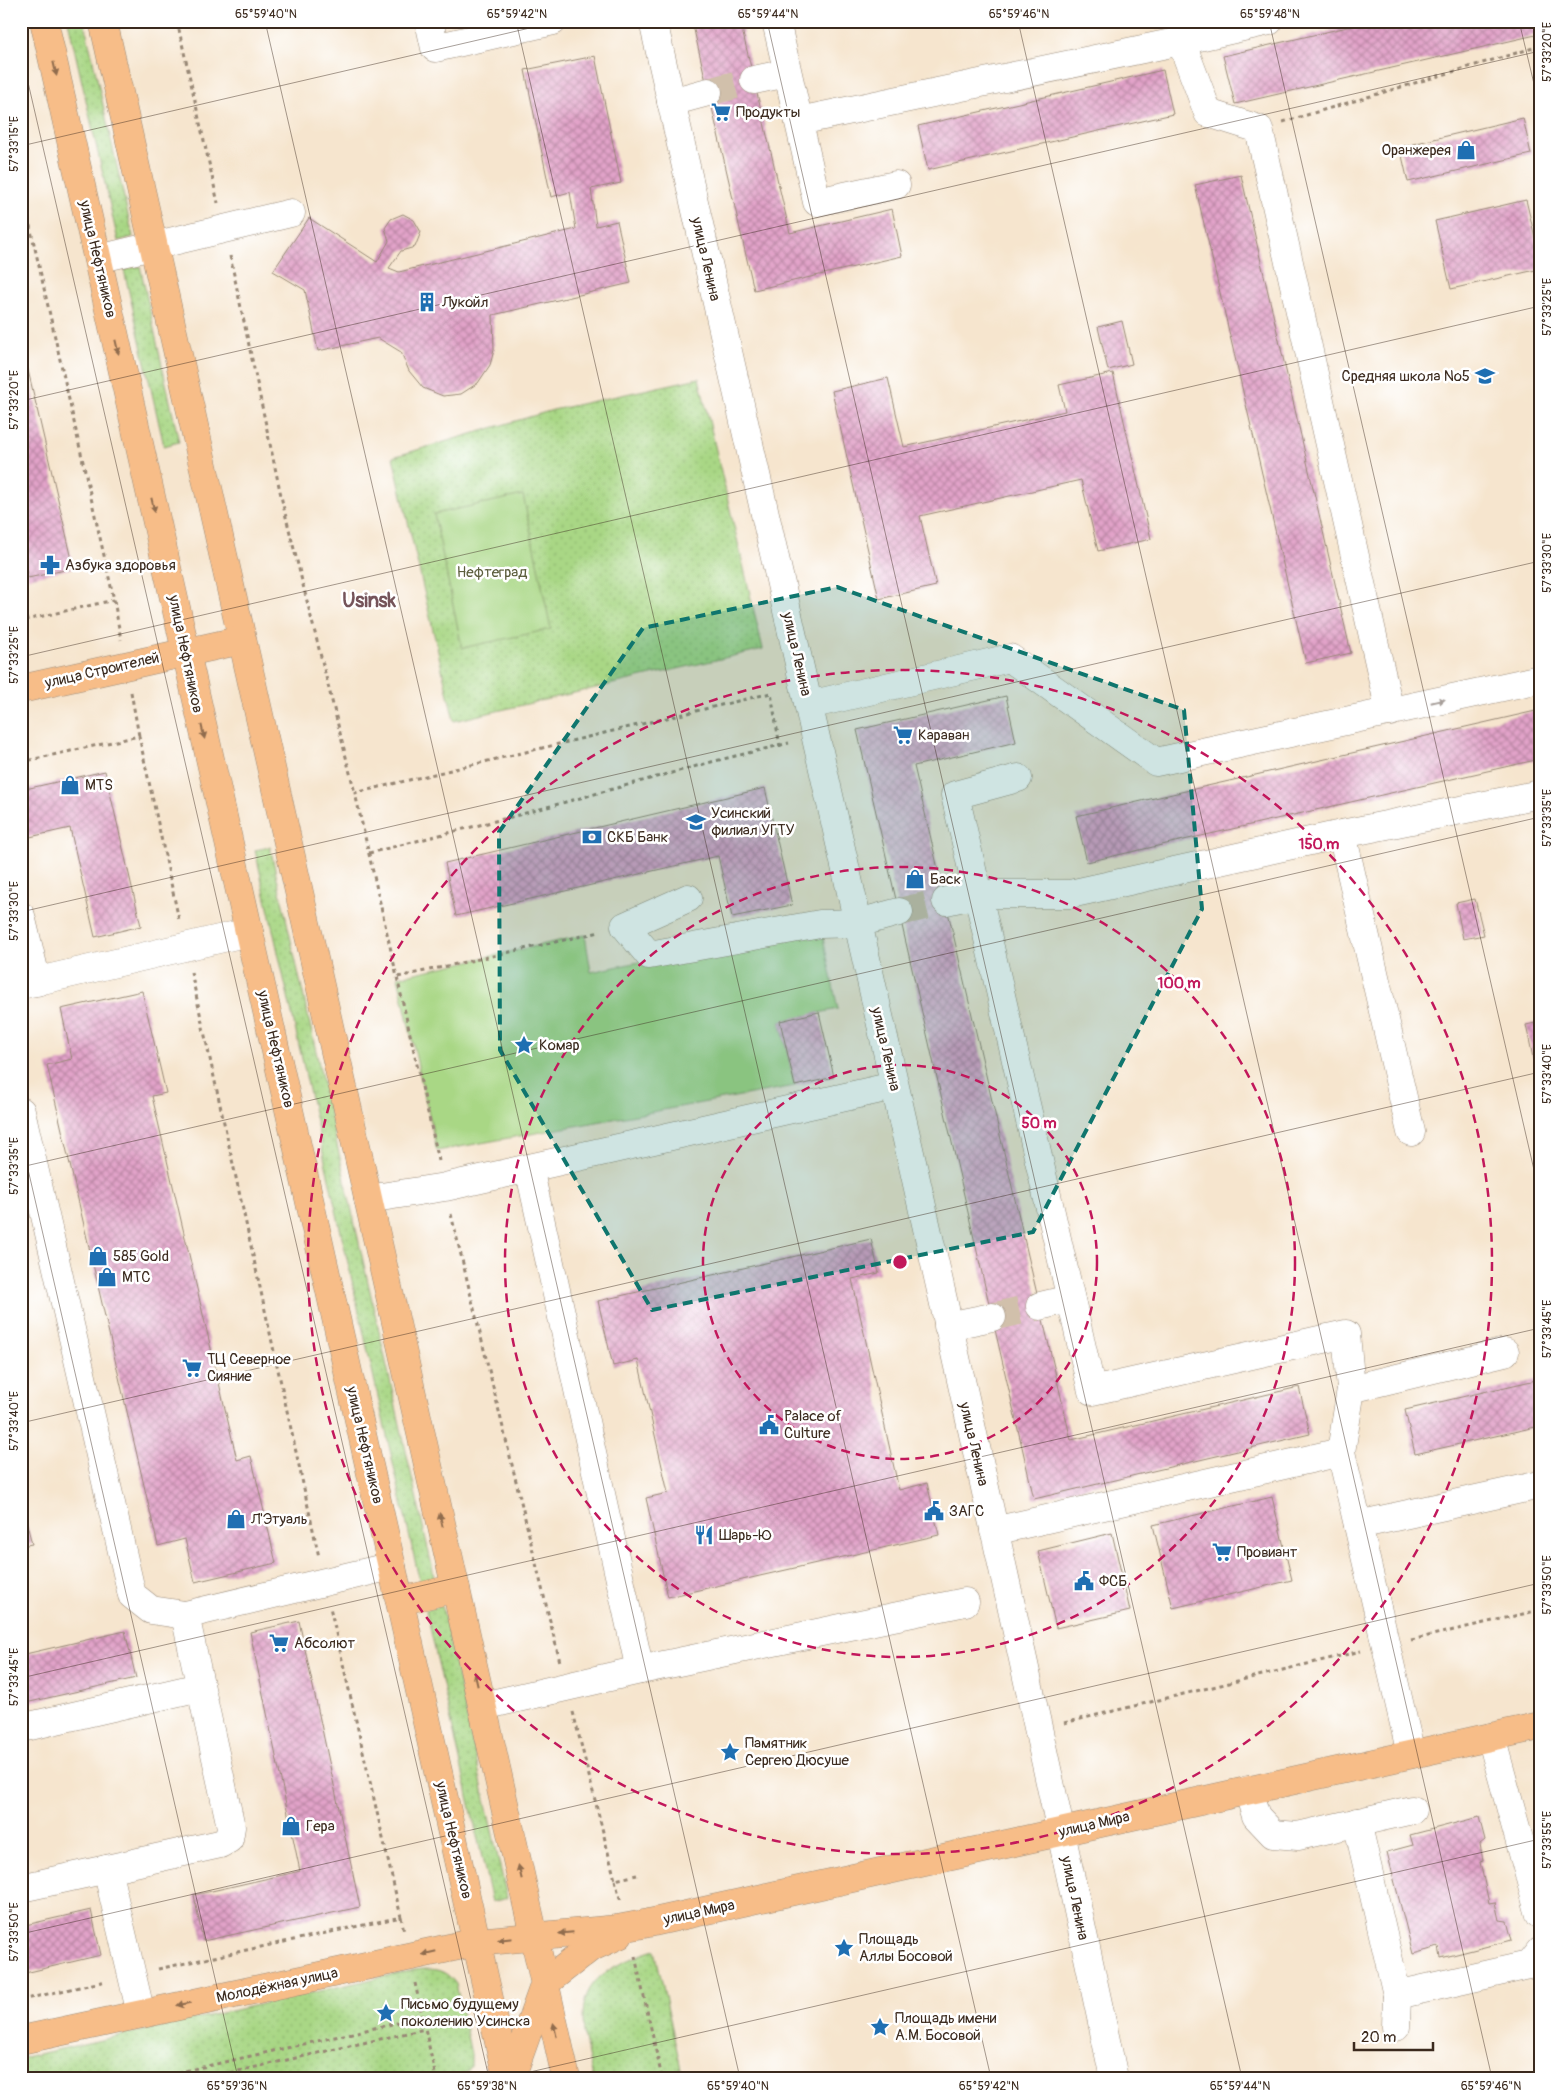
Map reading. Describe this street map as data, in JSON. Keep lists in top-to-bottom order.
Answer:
{
  "streets": {
    "main road": [
      "улица Нефтяников",
      "улица Строителей",
      "улица Мира",
      "Молодёжная улица"
    ],
    "street": ["улица Ленина"]
  },
  "crossings": [
    ["улица Нефтяников", "улица Строителей"],
    ["улица Нефтяников", "Молодёжная улица"],
    ["улица Ленина", "улица Мира"],
    ["улица Мира", "Молодёжная улица"]
  ],
  "one_way": ["Молодёжная улица"],
  "districts": ["Usinsk"],
  "parks": ["Нефтеград"],
  "places": {
    "supermarket": [
      "Продукты",
      "Караван",
      "ТЦ Северное Сияние",
      "Провиант",
      "Абсолют"
    ],
    "shop": [
      "Оранжерея",
      "MTS",
      "Баск",
      "585 Gold",
      "МТС",
      "Л'Этуаль",
      "Гера"
    ],
    "building": ["Лукойл"],
    "school or university": ["Средняя школа №5", "Усинский филиал УГТУ"],
    "pharmacy": ["Азбука здоровья"],
    "bank": ["СКБ Банк"],
    "place": [
      "Комар",
      "Памятник Сергею Дюсуше",
      "Площадь Аллы Босовой",
      "Письмо будущему поколению Усинска",
      "Площадь имени А.М. Босовой"
    ],
    "public building": ["Palace of Culture", "ЗАГС", "ФСБ"],
    "restaurant": ["Шарь-Ю"]
  },
  "scale_bar": "20 m",
  "coordinates": [
    "65°59'40\"N",
    "65°59'42\"N",
    "65°59'44\"N",
    "65°59'46\"N",
    "65°59'48\"N",
    "57°33'20\"E",
    "57°33'15\"E",
    "57°33'25\"E",
    "57°33'30\"E",
    "57°33'35\"E",
    "57°33'40\"E",
    "57°33'45\"E",
    "57°33'50\"E",
    "57°33'55\"E",
    "65°59'36\"N",
    "65°59'38\"N"
  ],
  "rings": ["150 m", "100 m", "50 m"]
}
